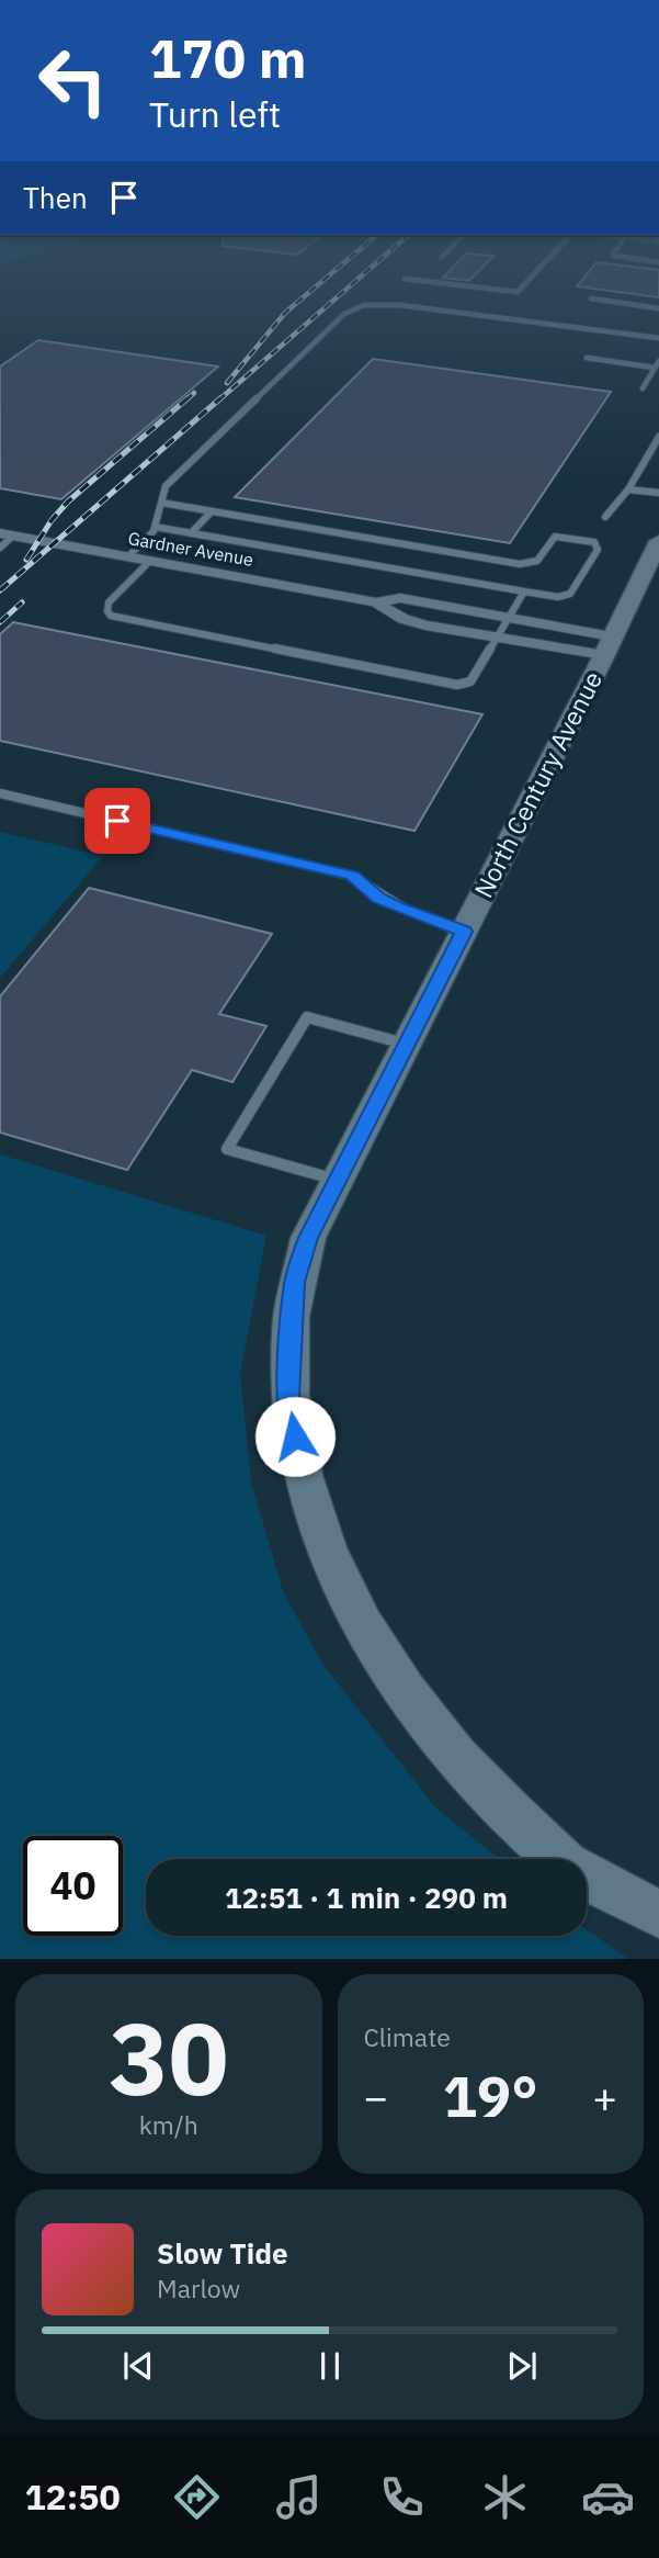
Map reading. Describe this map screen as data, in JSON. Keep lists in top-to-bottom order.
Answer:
{
  "streets": {
    "street": ["Gardner Avenue", "North Century Avenue"]
  },
  "crossings": [
    ["Gardner Avenue", "North Century Avenue"]
  ],
  "page": {
    "turn": ["170 m", "Turn left"],
    "then": "Then",
    "limit": "40",
    "trip": "12:51 · 1 min · 290 m",
    "tile": [
      ["30", "km/h"],
      "Climate"
    ],
    "heat": ["−", "19°", "+"],
    "song": ["Slow Tide", "Marlow"],
    "tabs": "12:50"
  }
}
